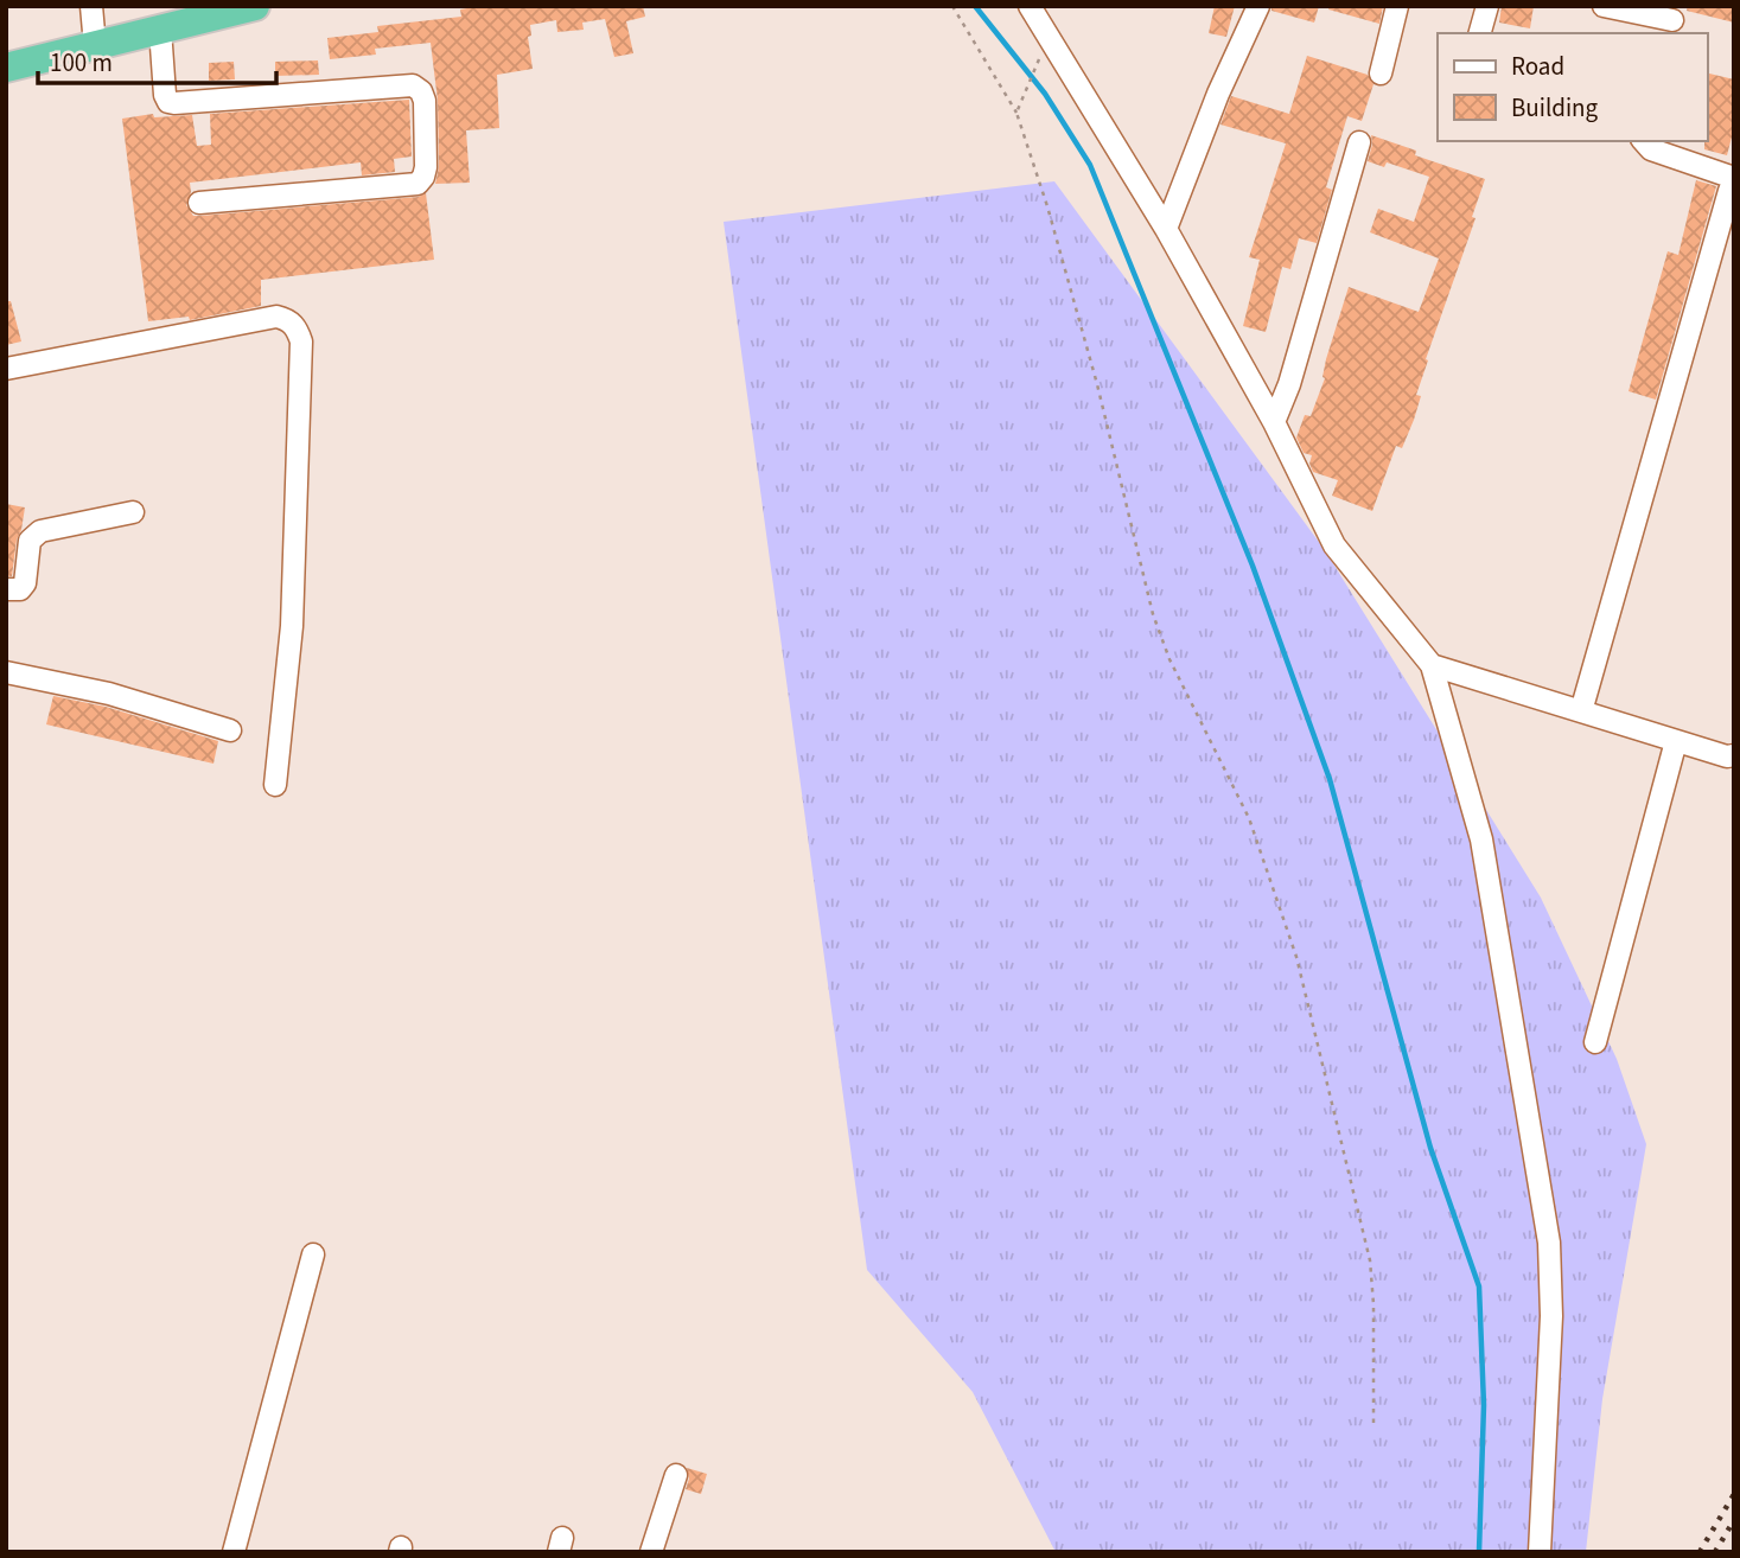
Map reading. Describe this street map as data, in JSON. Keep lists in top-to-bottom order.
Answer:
{
  "legend": ["Road", "Building"],
  "scale_bar": "100 m"
}
